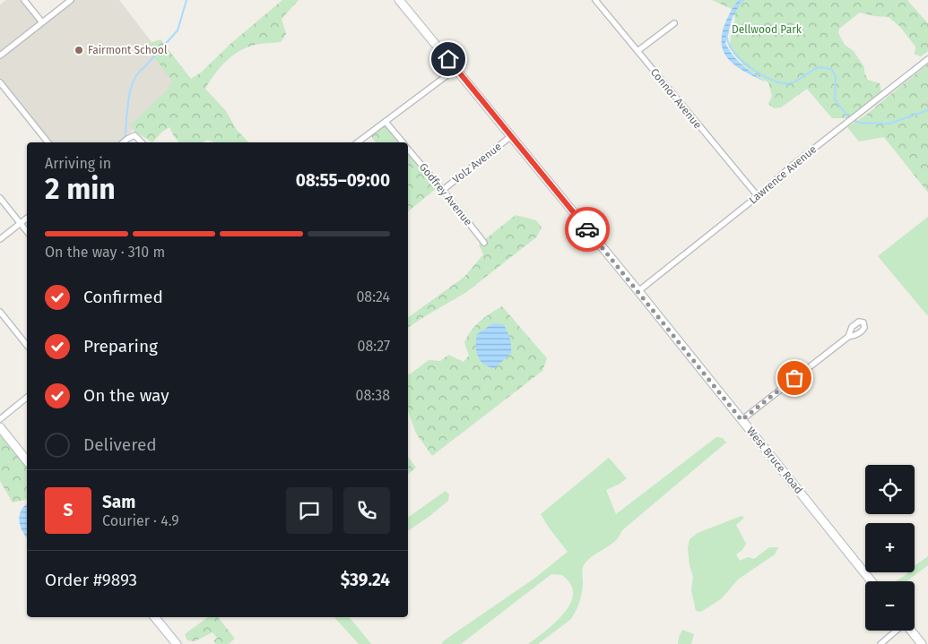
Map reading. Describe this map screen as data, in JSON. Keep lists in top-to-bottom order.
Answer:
{
  "streets": {
    "street": [
      "Connor Avenue",
      "Volz Avenue",
      "Lawrence Avenue",
      "Godfrey Avenue",
      "West Bruce Road"
    ]
  },
  "crossings": [
    ["Connor Avenue", "Lawrence Avenue"],
    ["Volz Avenue", "Godfrey Avenue"],
    ["Volz Avenue", "West Bruce Road"],
    ["Lawrence Avenue", "West Bruce Road"]
  ],
  "parks": ["Dellwood Park"],
  "places": ["Fairmont School"],
  "page": {
    "heading": ["2 min", "Arriving in", "08:55–09:00"],
    "panel": [
      "Sam",
      "Courier · 4.9",
      "Order #9893",
      "$39.24"
    ],
    "bar": "On the way · 310 m",
    "list": [
      ["Confirmed", "08:24"],
      ["Preparing", "08:27"],
      ["On the way", "08:38"],
      "Delivered"
    ],
    "map_buttons": ["+", "−"],
    "round": "S"
  }
}
